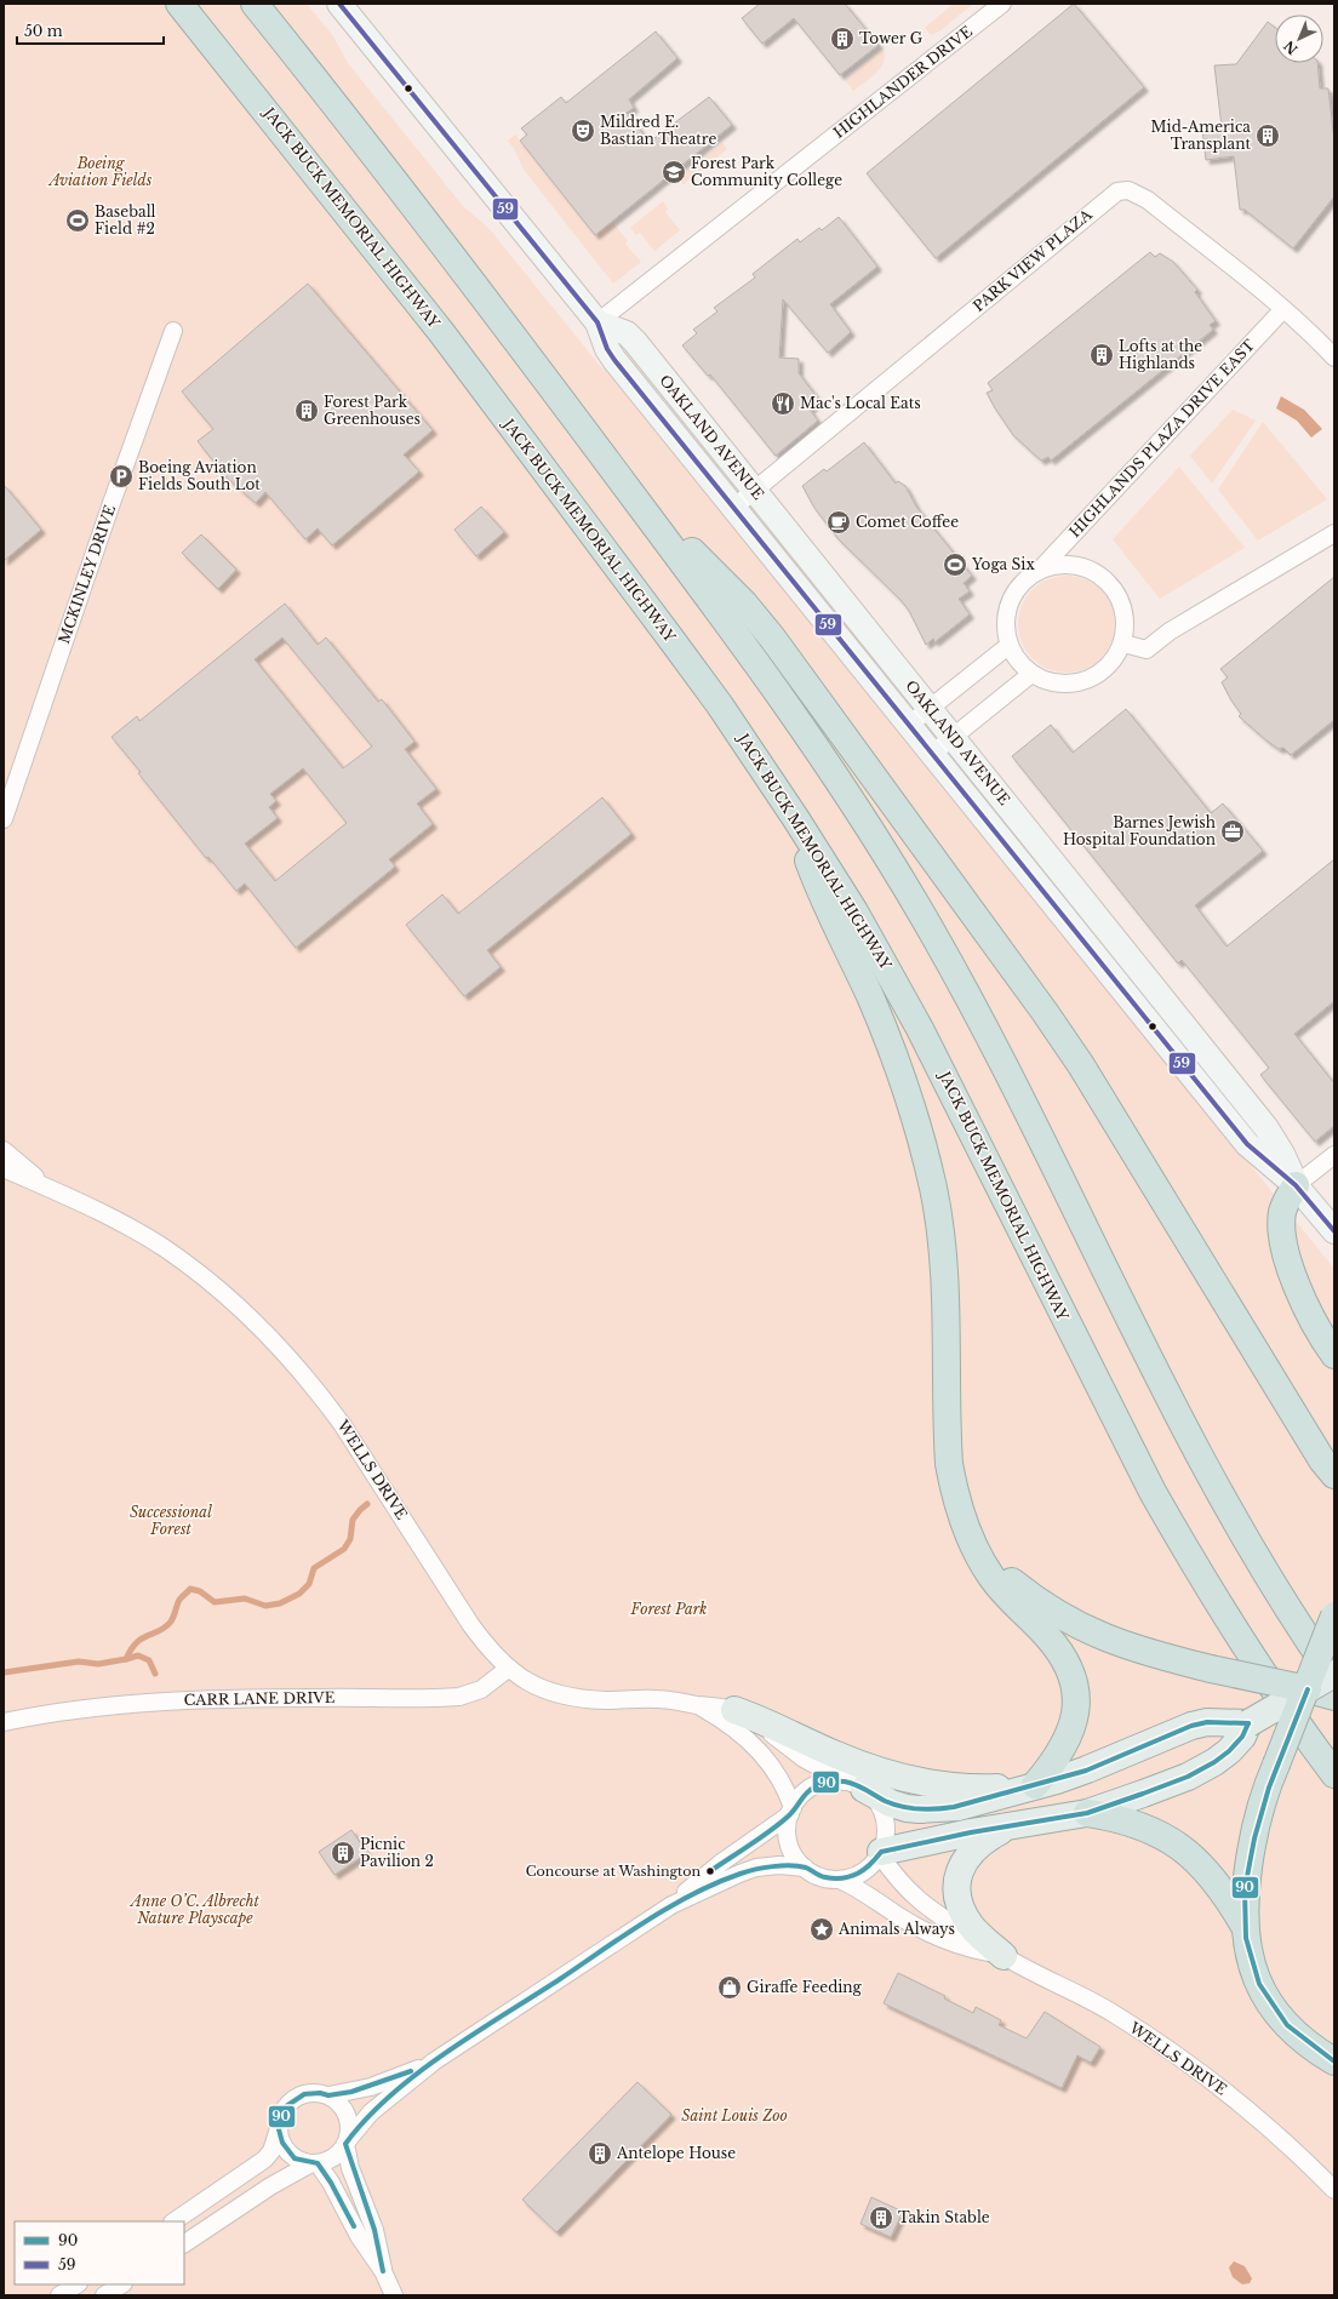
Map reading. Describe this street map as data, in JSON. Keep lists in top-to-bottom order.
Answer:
{
  "streets": {
    "highway": ["JACK BUCK MEMORIAL HIGHWAY"],
    "street": [
      "HIGHLANDER DRIVE",
      "PARK VIEW PLAZA",
      "OAKLAND AVENUE",
      "HIGHLANDS PLAZA DRIVE EAST",
      "MCKINLEY DRIVE",
      "WELLS DRIVE",
      "CARR LANE DRIVE"
    ]
  },
  "crossings": [
    ["HIGHLANDER DRIVE", "OAKLAND AVENUE"],
    ["PARK VIEW PLAZA", "OAKLAND AVENUE"],
    ["PARK VIEW PLAZA", "HIGHLANDS PLAZA DRIVE EAST"],
    ["WELLS DRIVE", "CARR LANE DRIVE"]
  ],
  "parks": [
    "Boeing Aviation Fields",
    "Successional Forest",
    "Forest Park",
    "Anne O’C. Albrecht Nature Playscape",
    "Saint Louis Zoo"
  ],
  "places": {
    "building": [
      "Tower G",
      "Mid-America Transplant",
      "Lofts at the Highlands",
      "Forest Park Greenhouses",
      "Picnic Pavilion 2",
      "Antelope House",
      "Takin Stable"
    ],
    "theatre": ["Mildred E. Bastian Theatre"],
    "school or university": ["Forest Park Community College"],
    "sports": ["Baseball Field #2", "Yoga Six"],
    "restaurant": ["Mac's Local Eats"],
    "parking": ["Boeing Aviation Fields South Lot"],
    "cafe": ["Comet Coffee"],
    "office": ["Barnes Jewish Hospital Foundation"],
    "other": ["Concourse at Washington"],
    "place": ["Animals Always"],
    "shop": ["Giraffe Feeding"]
  },
  "lines": ["transit line 59", "transit line 90"],
  "legend": ["90", "59"],
  "scale_bar": "50 m",
  "north": "bottom left"
}
